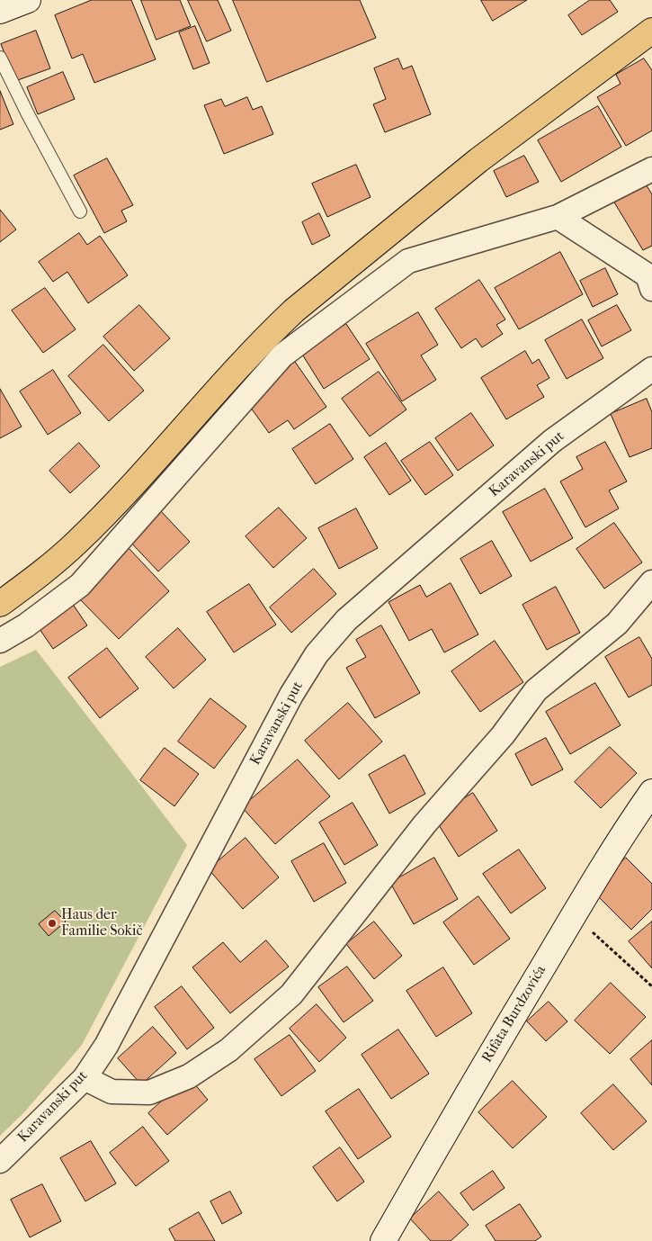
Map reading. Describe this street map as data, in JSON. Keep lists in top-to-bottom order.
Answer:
{
  "streets": {
    "street": ["Karavanski put", "Rifata Burdzovića"]
  },
  "places": ["Haus der Familie Sokič"]
}
